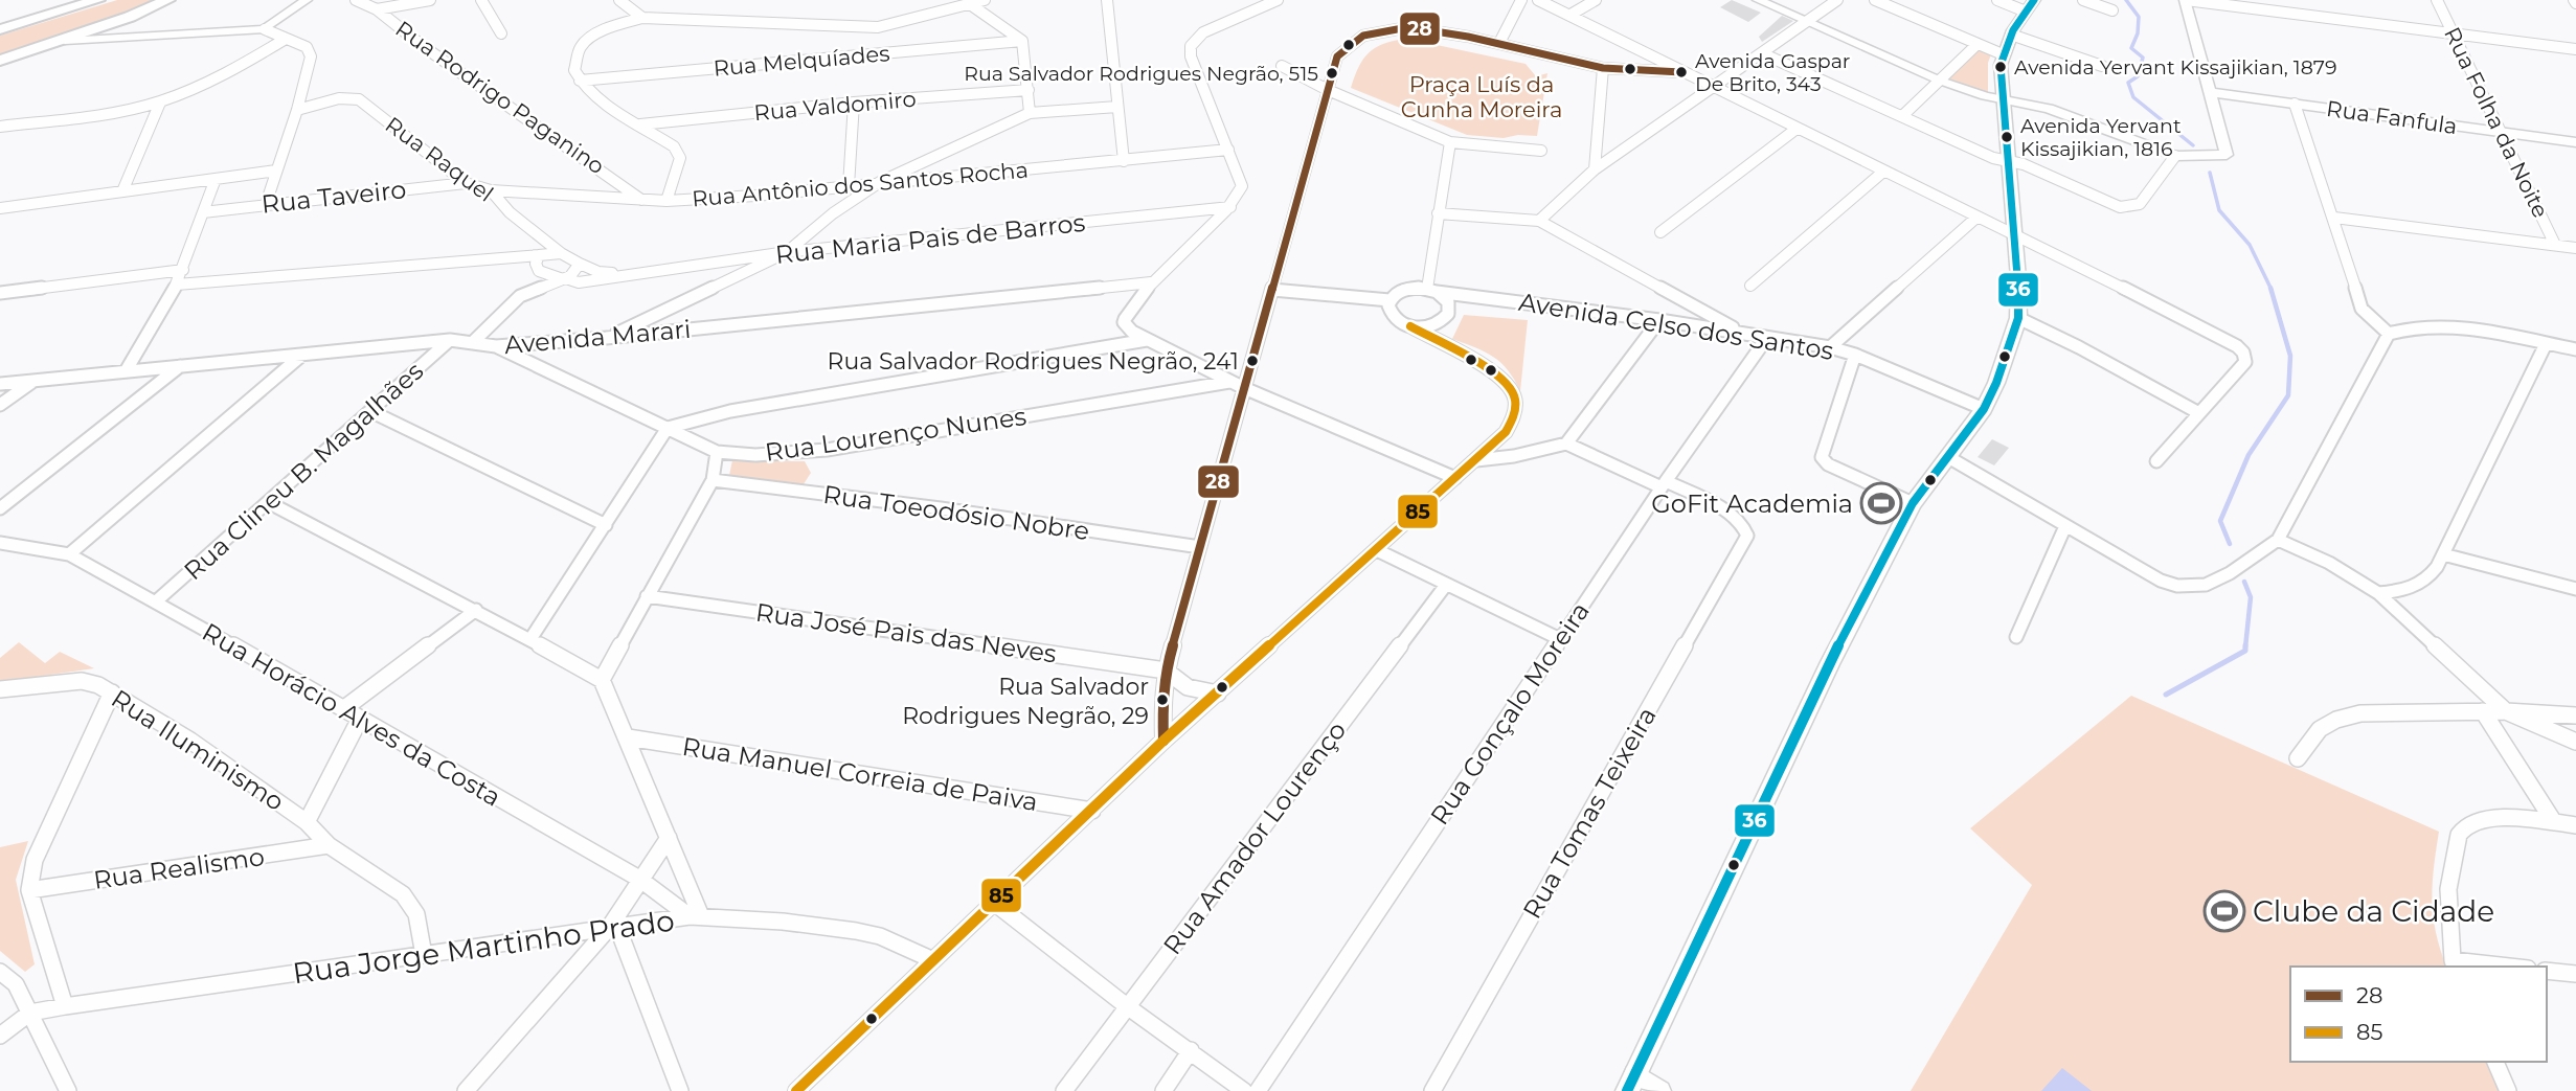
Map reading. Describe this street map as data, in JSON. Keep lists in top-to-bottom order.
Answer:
{
  "streets": {
    "street": [
      "Rua Melquíades",
      "Rua Rodrigo Paganino",
      "Rua Valdomiro",
      "Rua Fanfula",
      "Rua Folha da Noite",
      "Rua Raquel",
      "Rua Antônio dos Santos Rocha",
      "Rua Taveiro",
      "Rua Maria Pais de Barros",
      "Avenida Celso dos Santos",
      "Avenida Marari",
      "Rua Lourenço Nunes",
      "Rua Clineu B. Magalhães",
      "Rua Toeodósio Nobre",
      "Rua José Pais das Neves",
      "Rua Gonçalo Moreira",
      "Rua Horácio Alves da Costa",
      "Rua Iluminismo",
      "Rua Manuel Correia de Paiva",
      "Rua Tomas Teixeira",
      "Rua Amador Lourenço",
      "Rua Realismo",
      "Rua Jorge Martinho Prado"
    ]
  },
  "crossings": [
    ["Rua Rodrigo Paganino", "Rua Antônio dos Santos Rocha"],
    ["Rua Fanfula", "Rua Folha da Noite"],
    ["Rua Raquel", "Rua Antônio dos Santos Rocha"],
    ["Rua Raquel", "Rua Taveiro"],
    ["Rua Raquel", "Rua Maria Pais de Barros"],
    ["Avenida Celso dos Santos", "Rua Gonçalo Moreira"],
    ["Avenida Marari", "Rua Lourenço Nunes"],
    ["Avenida Marari", "Rua Clineu B. Magalhães"],
    ["Rua Clineu B. Magalhães", "Rua Horácio Alves da Costa"],
    ["Rua Gonçalo Moreira", "Rua Tomas Teixeira"],
    ["Rua Horácio Alves da Costa", "Rua Jorge Martinho Prado"],
    ["Rua Iluminismo", "Rua Realismo"],
    ["Rua Iluminismo", "Rua Jorge Martinho Prado"]
  ],
  "parks": ["Praça Luís da Cunha Moreira"],
  "places": {
    "other": [
      "Avenida Yervant Kissajikian, 1879",
      "Avenida Gaspar De Brito, 343",
      "Rua Salvador Rodrigues Negrão, 515",
      "Avenida Yervant Kissajikian, 1816",
      "Rua Salvador Rodrigues Negrão, 241",
      "Rua Salvador Rodrigues Negrão, 29"
    ],
    "sports": ["GoFit Academia", "Clube da Cidade"]
  },
  "lines": ["transit line 36", "transit line 28", "transit line 85"],
  "legend": ["28", "85"]
}
